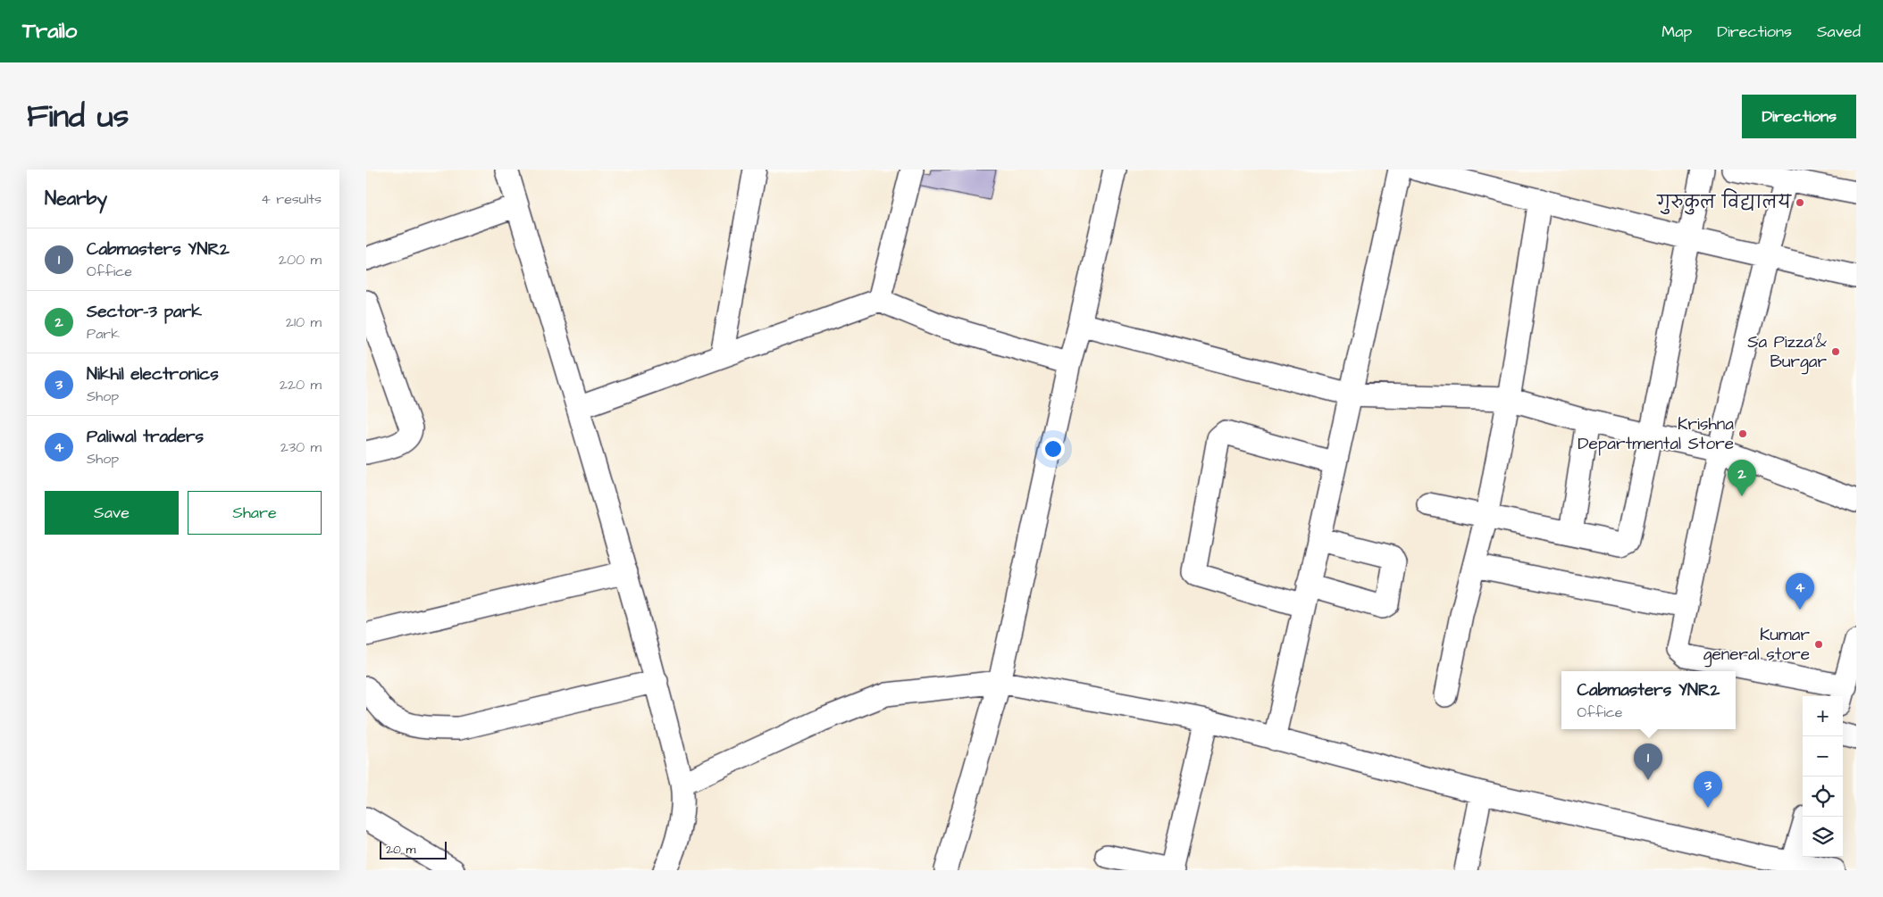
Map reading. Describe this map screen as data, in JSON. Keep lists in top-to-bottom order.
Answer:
{
  "places": [
    "गुरुकुल विद्यालय",
    "Sa Pizza’& Burgar",
    "Krishna Departmental Store",
    "Kumar general store"
  ],
  "scale_bar": "20 m",
  "page": {
    "header": "Trailo",
    "nav": ["Map", "Directions", "Saved"],
    "title": "Find us",
    "buttons": [
      "Directions",
      ["Save", "Share"]
    ],
    "heading": ["Nearby", "4 results"],
    "list": [
      {
        "mark": "1",
        "name": "Cabmasters YNR2",
        "note": "Office",
        "value": "200 m"
      },
      {
        "mark": "2",
        "name": "Sector-3 park",
        "note": "Park",
        "value": "210 m"
      },
      {
        "mark": "3",
        "name": "Nikhil electronics",
        "note": "Shop",
        "value": "220 m"
      },
      {
        "mark": "4",
        "name": "Paliwal traders",
        "note": "Shop",
        "value": "230 m"
      }
    ],
    "pins": [
      "2",
      "4",
      "1",
      "3"
    ],
    "popup": ["Cabmasters YNR2", "Office"],
    "map_buttons": ["+", "−"],
    "scale": "20 m"
  }
}
